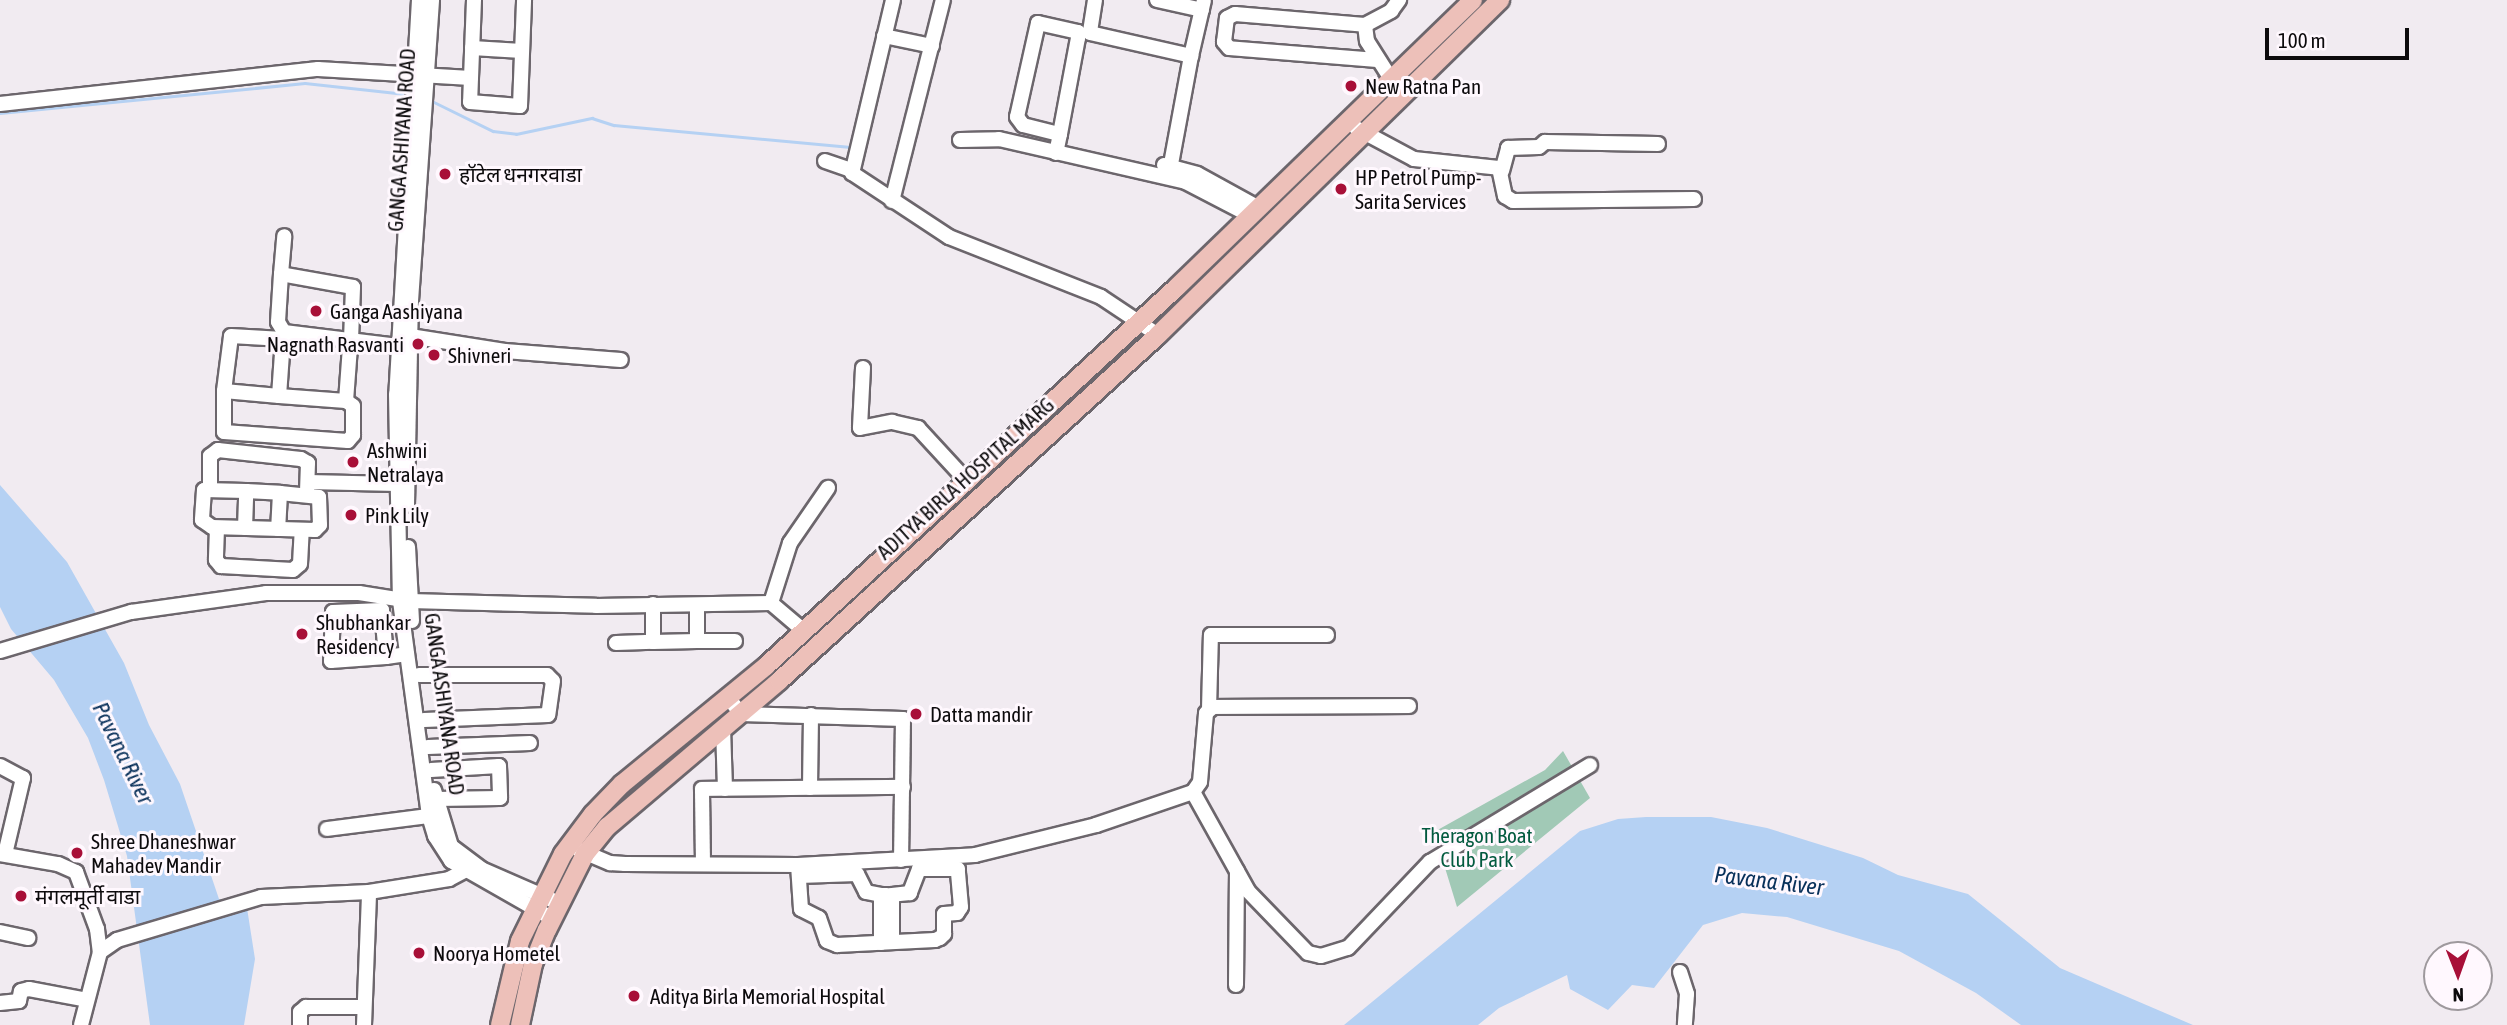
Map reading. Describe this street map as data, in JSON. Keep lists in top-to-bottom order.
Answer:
{
  "streets": {
    "main road": ["ADITYA BIRLA HOSPITAL MARG"],
    "street": ["GANGA ASHIYANA ROAD"]
  },
  "crossings": [
    ["GANGA ASHIYANA ROAD", "ADITYA BIRLA HOSPITAL MARG"]
  ],
  "water": ["Pavana River"],
  "parks": ["Theragon Boat Club Park"],
  "places": [
    "New Ratna Pan",
    "हॉटेल धनगरवाडा",
    "HP Petrol Pump- Sarita Services",
    "Ganga Aashiyana",
    "Nagnath Rasvanti",
    "Shivneri",
    "Ashwini Netralaya",
    "Pink Lily",
    "Shubhankar Residency",
    "Datta mandir",
    "Shree Dhaneshwar Mahadev Mandir",
    "मंगलमूर्ती वाडा",
    "Noorya Hometel",
    "Aditya Birla Memorial Hospital"
  ],
  "scale_bar": "100 m",
  "north": "bottom"
}
